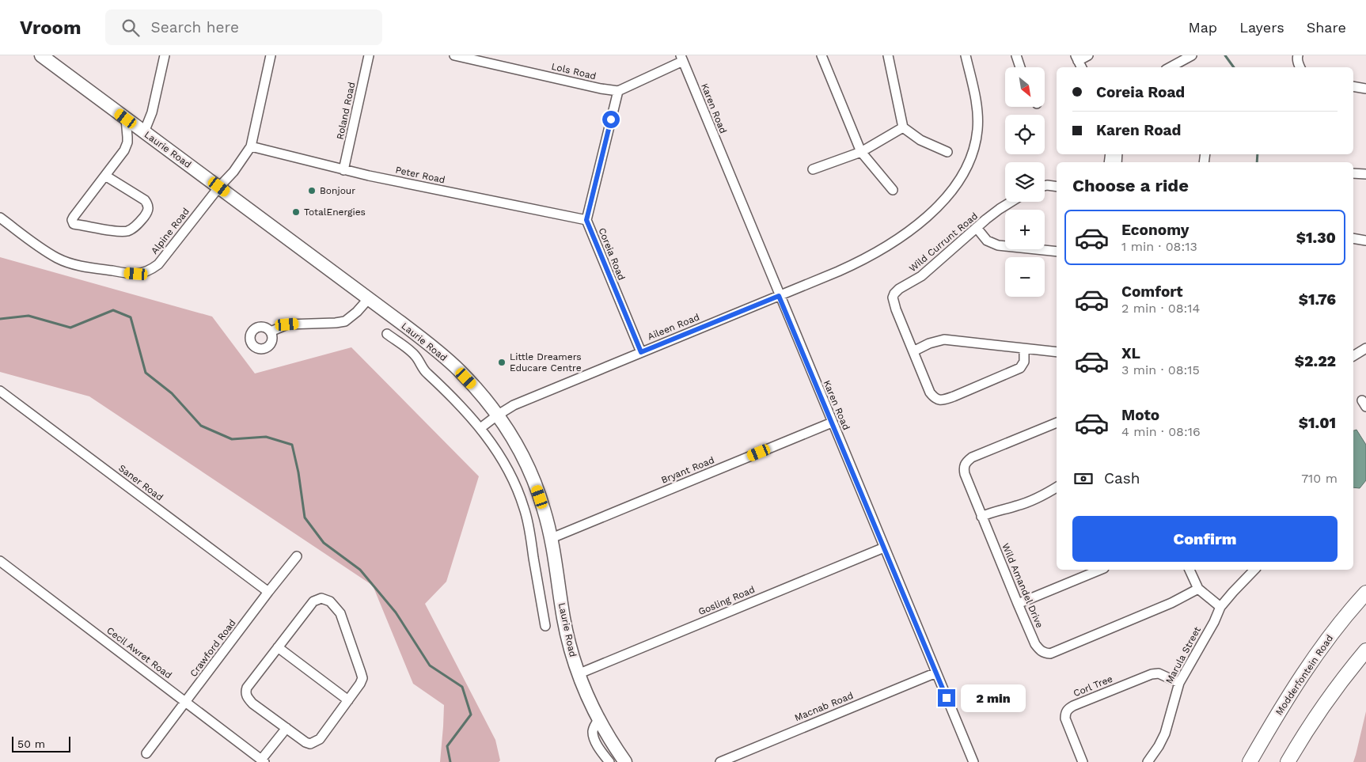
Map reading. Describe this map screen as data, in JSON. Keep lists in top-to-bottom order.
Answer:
{
  "streets": {
    "main road": ["Laurie Road", "Modderfontein Road"],
    "street": [
      "Lols Road",
      "Karen Road",
      "Roland Road",
      "Peter Road",
      "Alpine Road",
      "Wild Currunt Road",
      "Coreia Road",
      "Aileen Road",
      "Bryant Road",
      "Saner Road",
      "Wild Amandel Drive",
      "Gosling Road",
      "Crawford Road",
      "Cecil Awret Road",
      "Marula Street",
      "Corl Tree",
      "Macnab Road"
    ]
  },
  "crossings": [
    ["Lols Road", "Coreia Road"],
    ["Karen Road", "Aileen Road"],
    ["Karen Road", "Bryant Road"],
    ["Karen Road", "Gosling Road"],
    ["Karen Road", "Macnab Road"],
    ["Roland Road", "Peter Road"],
    ["Laurie Road", "Alpine Road"],
    ["Laurie Road", "Aileen Road"],
    ["Laurie Road", "Bryant Road"],
    ["Laurie Road", "Gosling Road"],
    ["Peter Road", "Alpine Road"],
    ["Peter Road", "Coreia Road"],
    ["Coreia Road", "Aileen Road"],
    ["Saner Road", "Crawford Road"],
    ["Crawford Road", "Cecil Awret Road"],
    ["Marula Street", "Corl Tree"]
  ],
  "places": ["Bonjour", "TotalEnergies", "Little Dreamers Educare Centre"],
  "scale_bar": "50 m",
  "north": "bottom right",
  "page": {
    "header": "Vroom",
    "search": "Search here",
    "nav": ["Map", "Layers", "Share"],
    "map_buttons": ["+", "−"],
    "banner": ["Coreia Road", "Karen Road"],
    "heading": "Choose a ride",
    "list": [
      {
        "name": "Economy",
        "note": "1 min · 08:13",
        "value": "$1.30"
      },
      {
        "name": "Comfort",
        "note": "2 min · 08:14",
        "value": "$1.76"
      },
      {
        "name": "XL",
        "note": "3 min · 08:15",
        "value": "$2.22"
      },
      {
        "name": "Moto",
        "note": "4 min · 08:16",
        "value": "$1.01"
      }
    ],
    "pay": ["Cash", "710 m"],
    "buttons": "Confirm",
    "bubble": "2 min",
    "scale": "50 m"
  }
}
